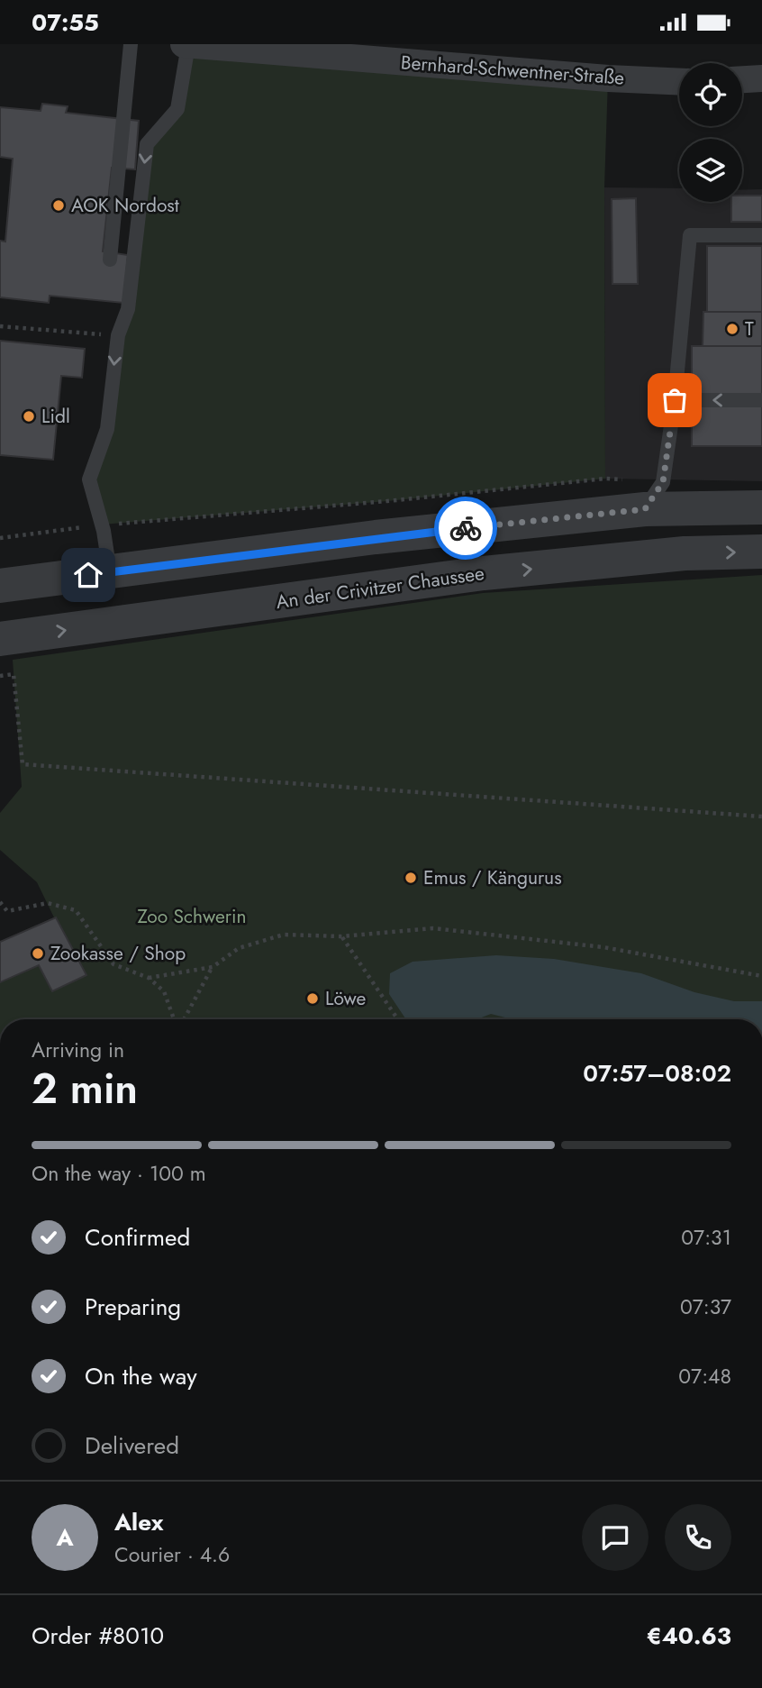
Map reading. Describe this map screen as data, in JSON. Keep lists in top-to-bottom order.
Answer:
{
  "streets": {
    "street": ["Bernhard-Schwentner-Straße", "An der Crivitzer Chaussee"]
  },
  "parks": ["Zoo Schwerin"],
  "places": [
    "AOK Nordost",
    "T",
    "Lidl",
    "Emus / Kängurus",
    "Zookasse / Shop",
    "Löwe"
  ],
  "page": {
    "status": "07:55",
    "heading": ["2 min", "Arriving in", "07:57–08:02"],
    "panel": [
      "Alex",
      "Courier · 4.6",
      "Order #8010",
      "€40.63"
    ],
    "bar": "On the way · 100 m",
    "list": [
      ["Confirmed", "07:31"],
      ["Preparing", "07:37"],
      ["On the way", "07:48"],
      "Delivered"
    ],
    "round": "A"
  }
}
